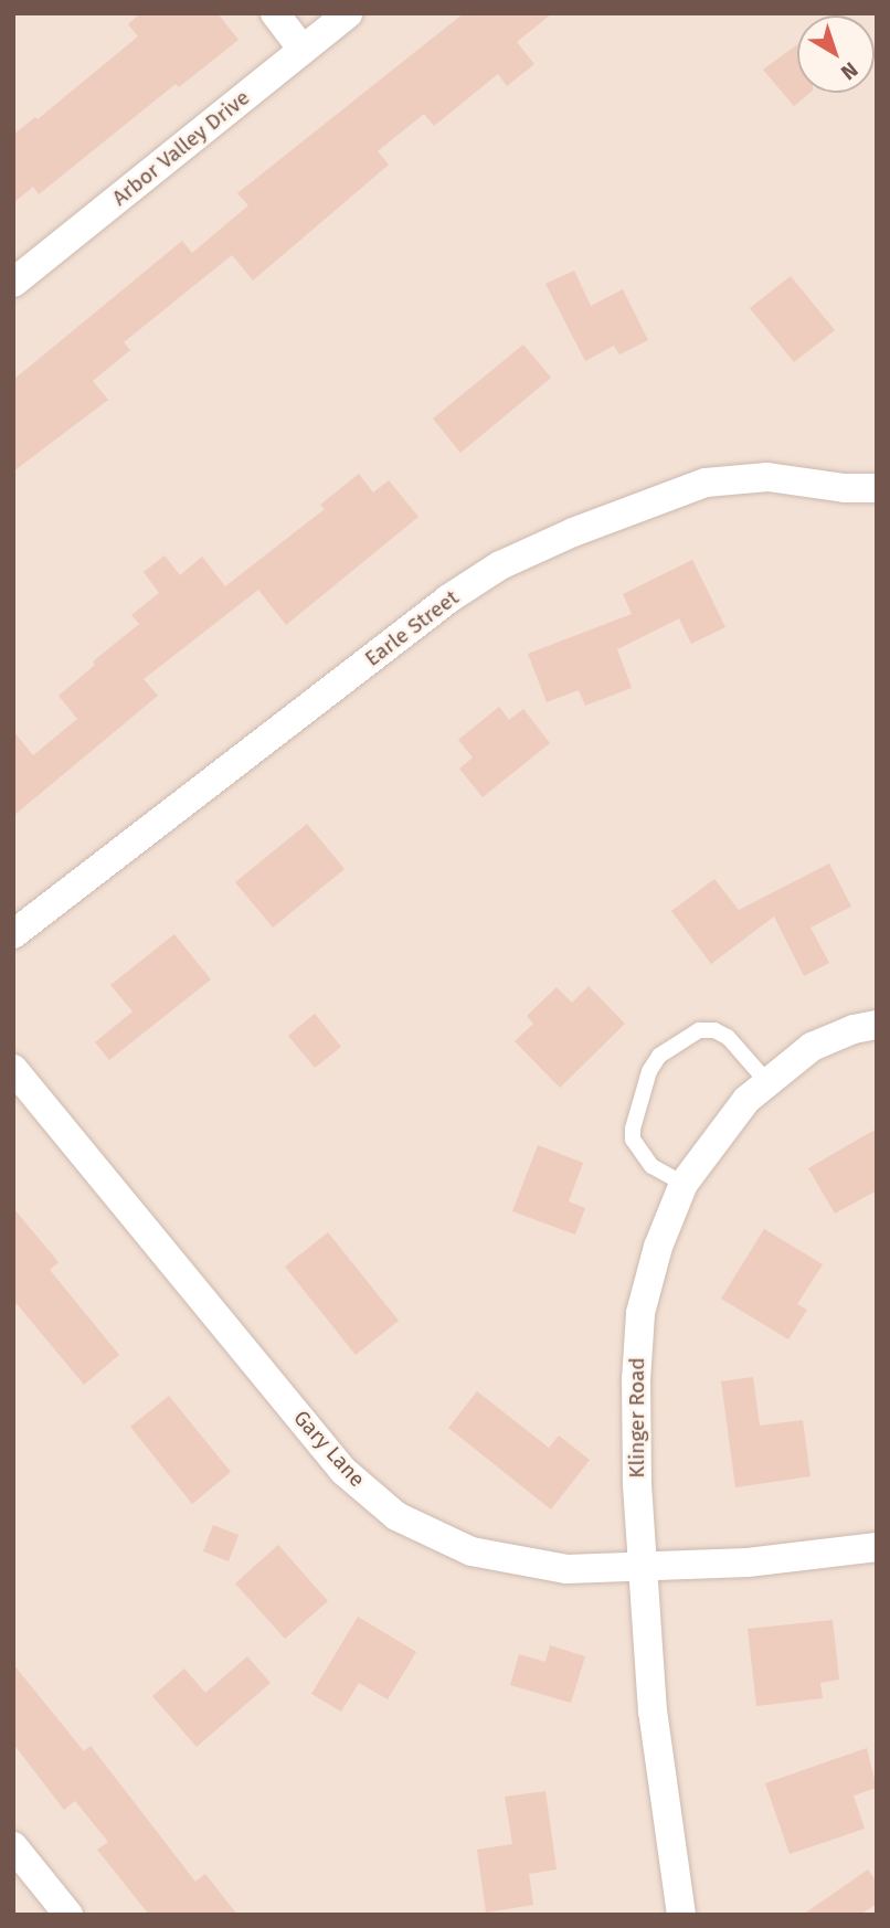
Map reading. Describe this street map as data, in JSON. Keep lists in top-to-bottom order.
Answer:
{
  "streets": {
    "street": [
      "Arbor Valley Drive",
      "Earle Street",
      "Klinger Road",
      "Gary Lane"
    ]
  },
  "crossings": [
    ["Klinger Road", "Gary Lane"]
  ],
  "north": "bottom right"
}
